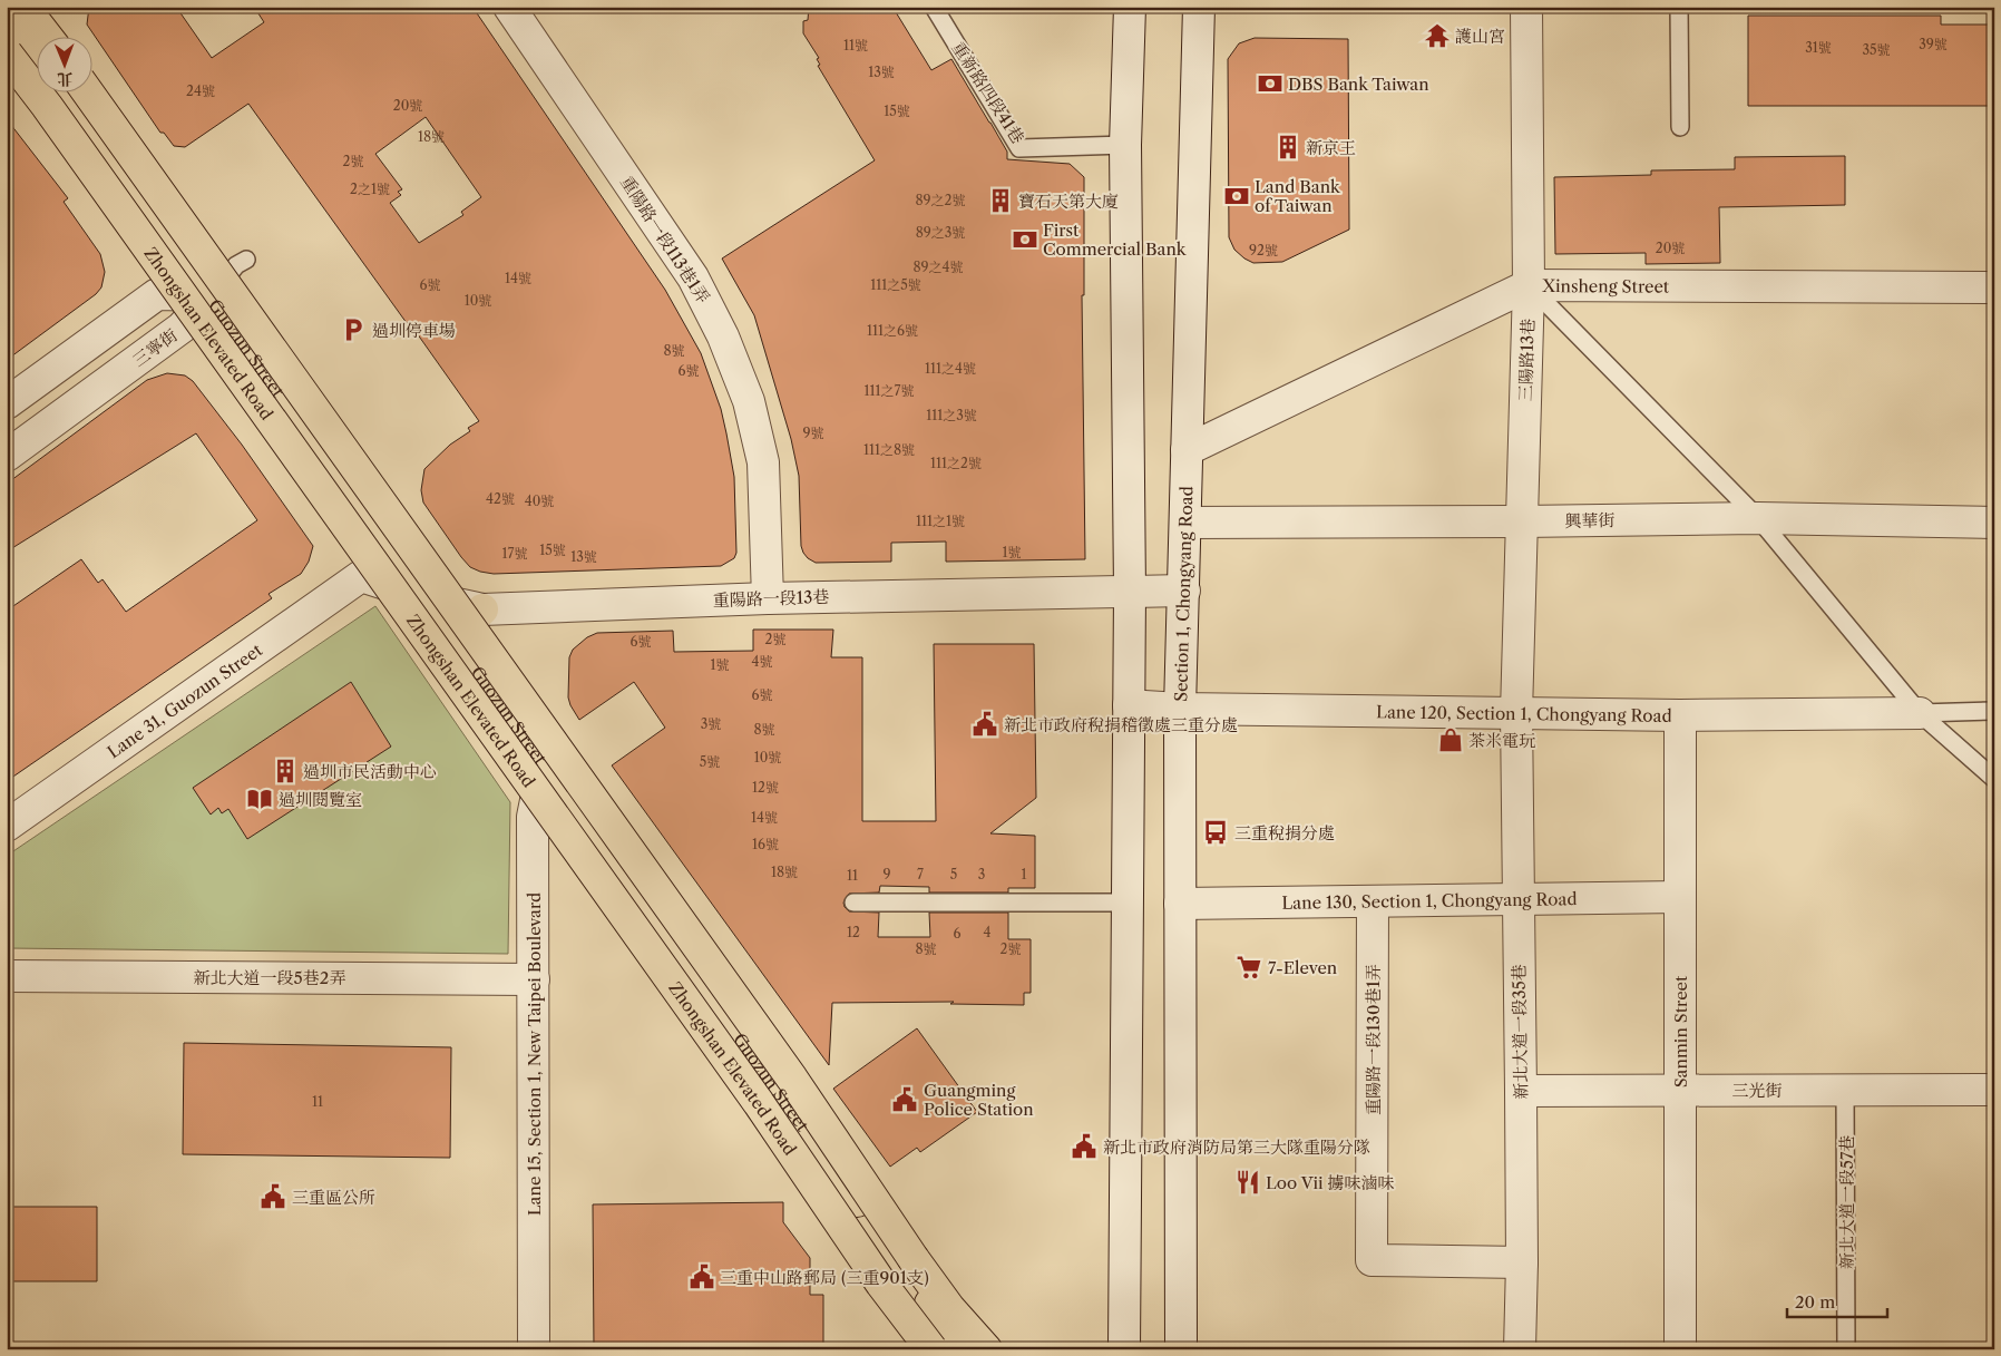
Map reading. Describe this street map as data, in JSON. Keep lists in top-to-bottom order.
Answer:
{
  "streets": {
    "main road": ["Zhongshan Elevated Road", "Guozun Street"],
    "street": [
      "重陽路一段113巷1弄",
      "Xinsheng Street",
      "三寧街",
      "三陽路13巷",
      "興華街",
      "Section 1, Chongyang Road",
      "重陽路一段13巷",
      "Lane 31, Guozun Street",
      "Lane 120, Section 1, Chongyang Road",
      "Lane 130, Section 1, Chongyang Road",
      "新北大道一段5巷2弄",
      "新北大道一段35巷",
      "Sanmin Street",
      "重陽路一段130巷1弄",
      "Lane 15, Section 1, New Taipei Boulevard",
      "三光街"
    ],
    "lane": ["重新路四段41巷", "新北大道一段57巷"]
  },
  "crossings": [
    ["重陽路一段113巷1弄", "重陽路一段13巷"],
    ["Xinsheng Street", "三陽路13巷"],
    ["Xinsheng Street", "Section 1, Chongyang Road"],
    ["三寧街", "Guozun Street"],
    ["Guozun Street", "重陽路一段13巷"],
    ["Guozun Street", "Lane 15, Section 1, New Taipei Boulevard"],
    ["三陽路13巷", "興華街"],
    ["三陽路13巷", "Lane 120, Section 1, Chongyang Road"],
    ["三陽路13巷", "新北大道一段35巷"],
    ["興華街", "Section 1, Chongyang Road"],
    ["Section 1, Chongyang Road", "重陽路一段13巷"],
    ["Section 1, Chongyang Road", "Lane 120, Section 1, Chongyang Road"],
    ["Section 1, Chongyang Road", "Lane 130, Section 1, Chongyang Road"],
    ["重陽路一段13巷", "Lane 31, Guozun Street"],
    ["Lane 120, Section 1, Chongyang Road", "新北大道一段35巷"],
    ["Lane 120, Section 1, Chongyang Road", "Sanmin Street"],
    ["Lane 130, Section 1, Chongyang Road", "新北大道一段35巷"],
    ["Lane 130, Section 1, Chongyang Road", "Sanmin Street"],
    ["Lane 130, Section 1, Chongyang Road", "重陽路一段130巷1弄"],
    ["新北大道一段5巷2弄", "Lane 15, Section 1, New Taipei Boulevard"],
    ["新北大道一段35巷", "重陽路一段130巷1弄"],
    ["新北大道一段35巷", "三光街"],
    ["Sanmin Street", "三光街"],
    ["三光街", "新北大道一段57巷"]
  ],
  "places": {
    "temple": ["護山宮"],
    "bank": ["DBS Bank Taiwan", "Land Bank of Taiwan", "First Commercial Bank"],
    "building": ["新京王", "寶石天第大廈", "過圳市民活動中心"],
    "parking": ["過圳停車場"],
    "public building": [
      "新北市政府稅捐稽徵處三重分處",
      "Guangming Police Station",
      "新北市政府消防局第三大隊重陽分隊",
      "三重區公所",
      "三重中山路郵局 (三重901支)"
    ],
    "shop": ["茶米電玩"],
    "library": ["過圳閱覽室"],
    "bus stop": ["三重稅捐分處"],
    "supermarket": ["7-Eleven"],
    "restaurant": ["Loo Vii 擄味滷味"]
  },
  "house_numbers": [
    "39號",
    "11號",
    "31號",
    "35號",
    "13號",
    "24號",
    "20號",
    "15號",
    "18號",
    "2號",
    "2之1號",
    "89之2號",
    "89之3號",
    "20號",
    "92號",
    "89之4號",
    "14號",
    "6號",
    "111之5號",
    "10號",
    "111之6號",
    "8號",
    "111之4號",
    "6號",
    "111之7號",
    "111之3號",
    "9號",
    "111之8號",
    "111之2號",
    "42號",
    "40號",
    "111之1號",
    "15號",
    "1號",
    "17號",
    "13號",
    "2號",
    "6號",
    "4號",
    "1號",
    "6號",
    "3號",
    "8號",
    "10號",
    "5號",
    "12號",
    "14號",
    "16號",
    "18號",
    "9",
    "7",
    "5",
    "3",
    "1",
    "11",
    "12",
    "4",
    "6",
    "8號",
    "2號",
    "11"
  ],
  "scale_bar": "20 m",
  "north": "bottom"
}
